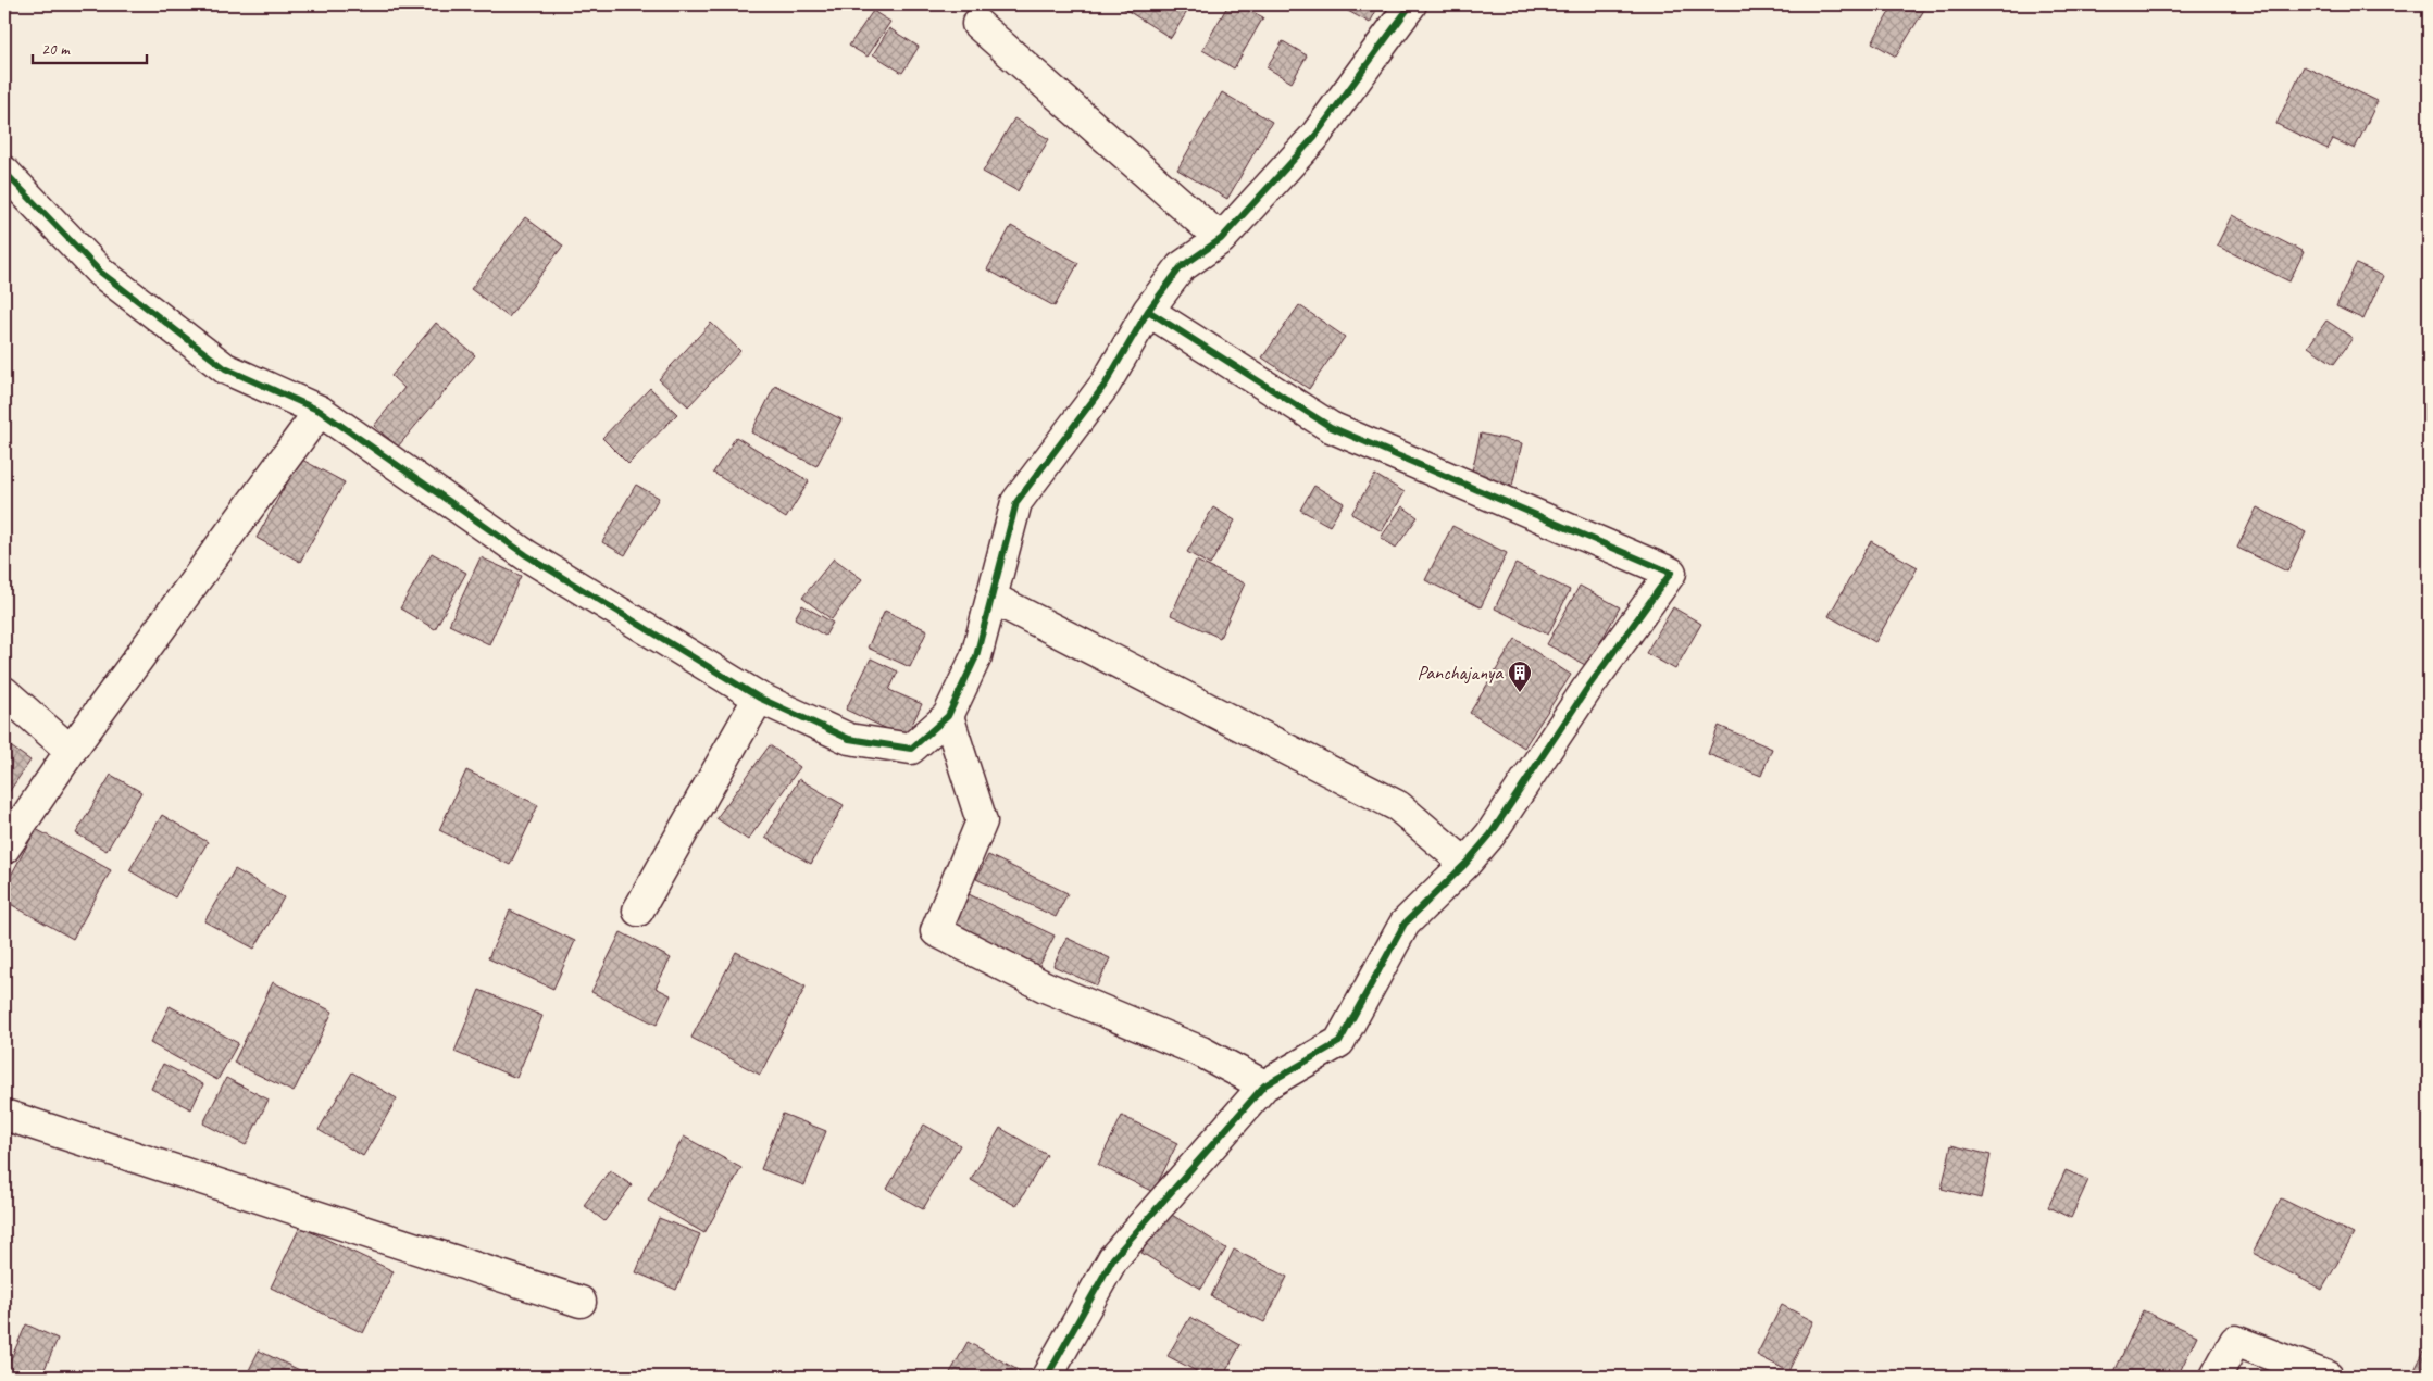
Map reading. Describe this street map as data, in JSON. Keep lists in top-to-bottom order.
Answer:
{
  "places": {
    "building": ["Panchajanya"]
  },
  "scale_bar": "20 m"
}
